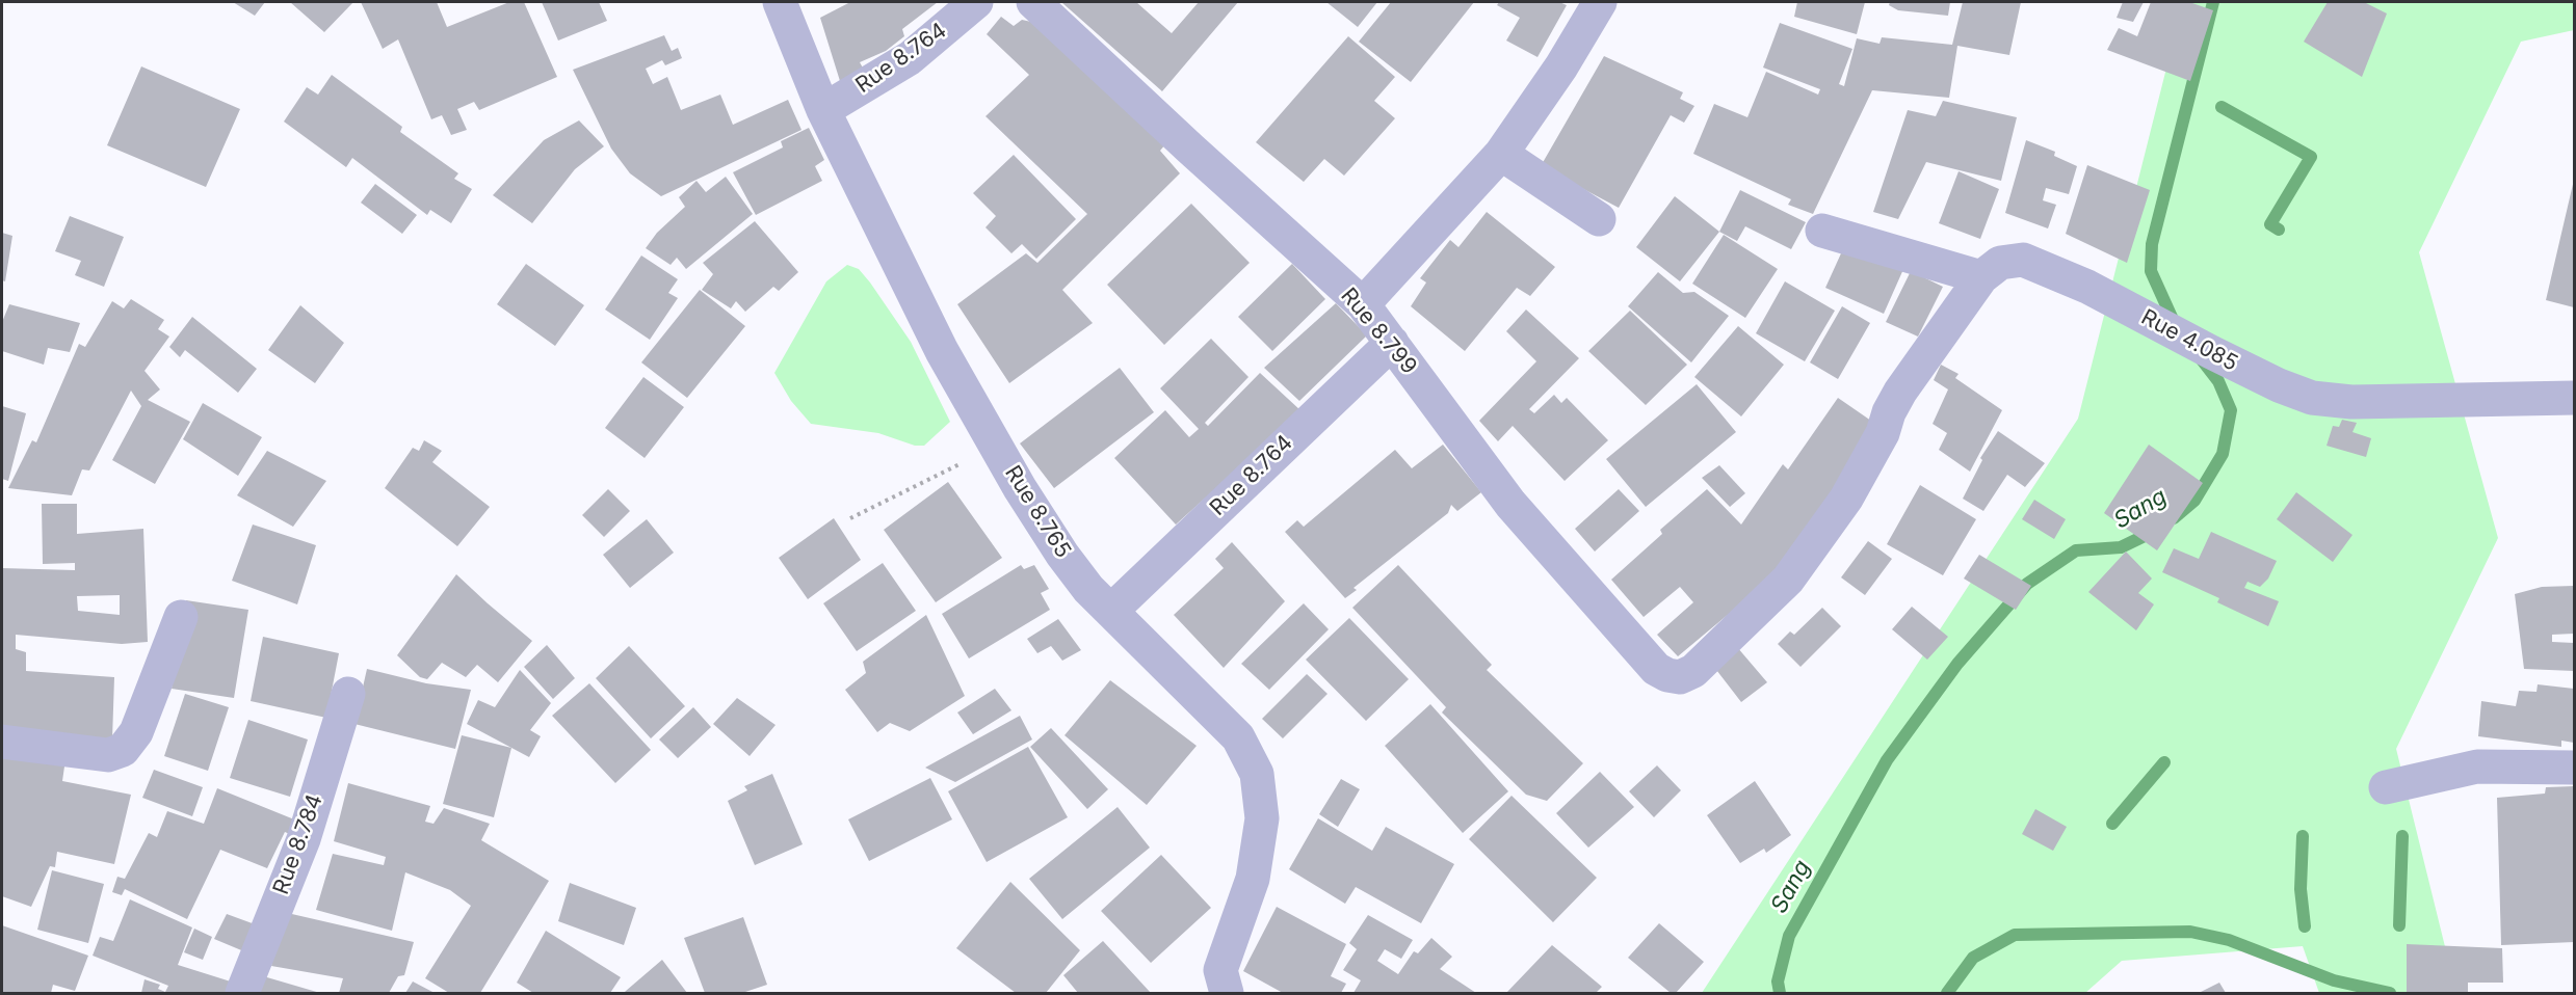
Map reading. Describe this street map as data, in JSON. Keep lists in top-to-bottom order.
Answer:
{
  "streets": {
    "street": [
      "Rue 8.764",
      "Rue 8.799",
      "Rue 4.085",
      "Rue 8.765",
      "Rue 8.784"
    ]
  },
  "crossings": [
    ["Rue 8.764", "Rue 8.799"],
    ["Rue 8.764", "Rue 8.765"],
    ["Rue 8.799", "Rue 4.085"]
  ],
  "water": ["Sang"]
}
